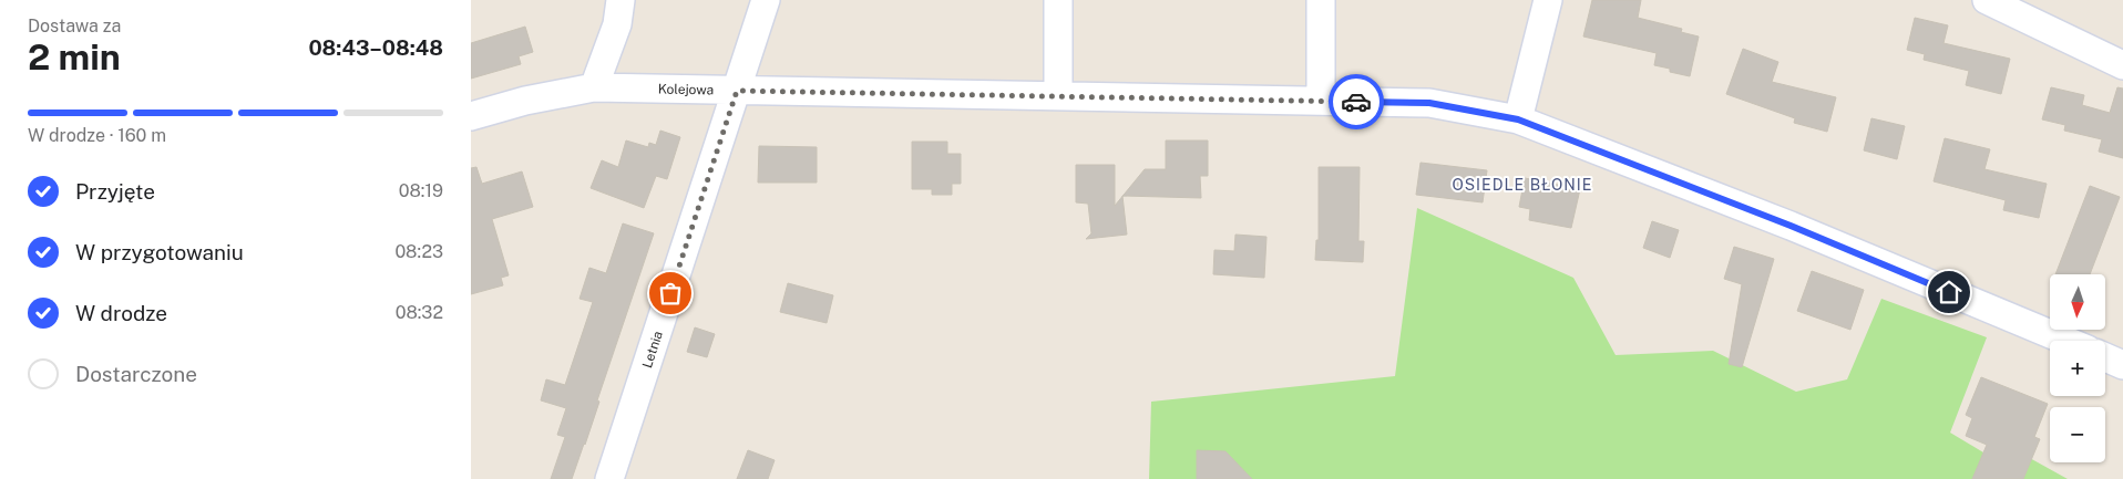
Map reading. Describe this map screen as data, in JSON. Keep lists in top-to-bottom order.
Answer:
{
  "streets": {
    "street": ["Kolejowa", "Letnia"]
  },
  "crossings": [
    ["Kolejowa", "Letnia"]
  ],
  "districts": ["OSIEDLE BŁONIE"],
  "north": "bottom",
  "page": {
    "heading": ["2 min", "Dostawa za", "08:43–08:48"],
    "bar": "W drodze · 160 m",
    "list": [
      ["Przyjęte", "08:19"],
      ["W przygotowaniu", "08:23"],
      ["W drodze", "08:32"],
      "Dostarczone"
    ],
    "map_buttons": ["+", "−"]
  }
}
